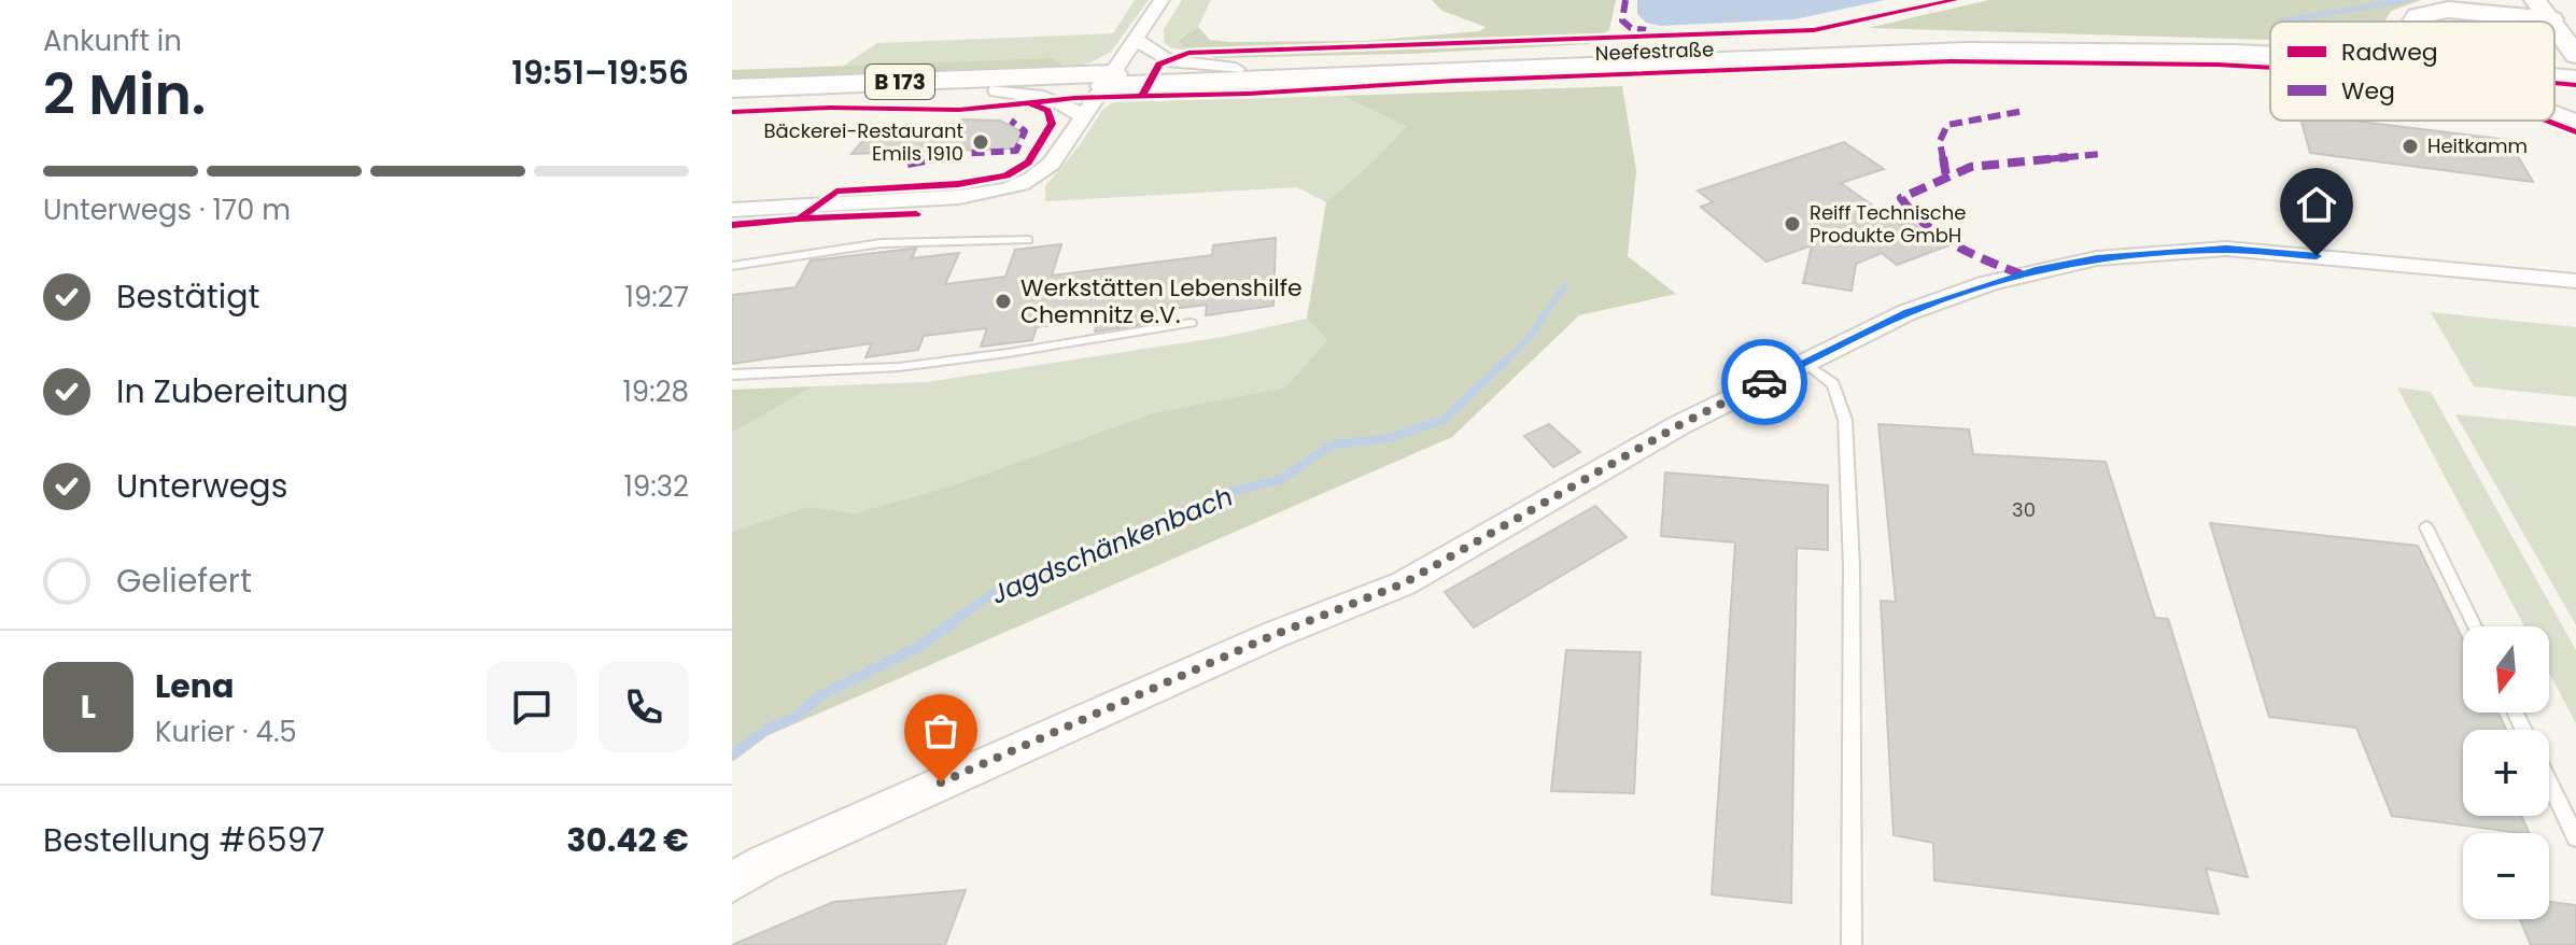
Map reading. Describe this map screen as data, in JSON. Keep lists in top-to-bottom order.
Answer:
{
  "streets": {
    "highway": ["Neefestraße", "B 173"]
  },
  "water": ["Jagdschänkenbach"],
  "places": [
    "Bäckerei-Restaurant Emils 1910",
    "Heitkamm",
    "Reiff Technische Produkte GmbH",
    "Werkstätten Lebenshilfe Chemnitz e.V."
  ],
  "house_numbers": ["30"],
  "legend": ["Radweg", "Weg"],
  "north": "bottom",
  "page": {
    "heading": ["2 Min.", "Ankunft in", "19:51–19:56"],
    "panel": [
      "Lena",
      "Kurier · 4.5",
      "Bestellung #6597",
      "30.42 €"
    ],
    "bar": "Unterwegs · 170 m",
    "list": [
      ["Bestätigt", "19:27"],
      ["In Zubereitung", "19:28"],
      ["Unterwegs", "19:32"],
      "Geliefert"
    ],
    "map_buttons": ["+", "−"],
    "round": "L"
  }
}
